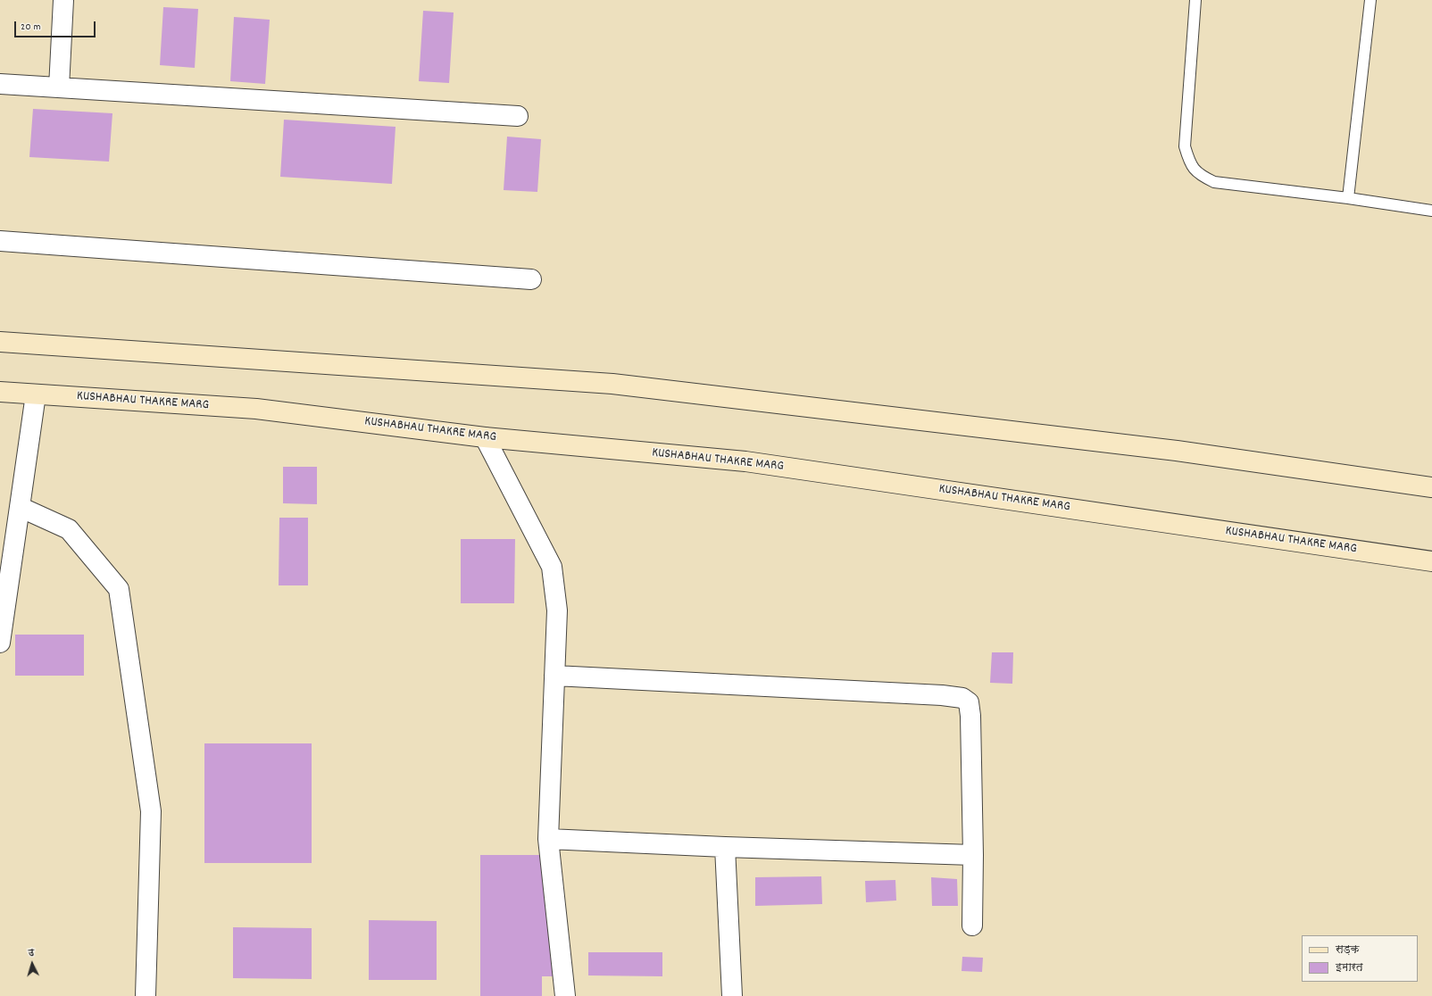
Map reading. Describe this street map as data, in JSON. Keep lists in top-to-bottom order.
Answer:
{
  "streets": {
    "main road": ["KUSHABHAU THAKRE MARG"]
  },
  "legend": ["सड़क", "इमारत"],
  "scale_bar": "20 m",
  "north": "top"
}
